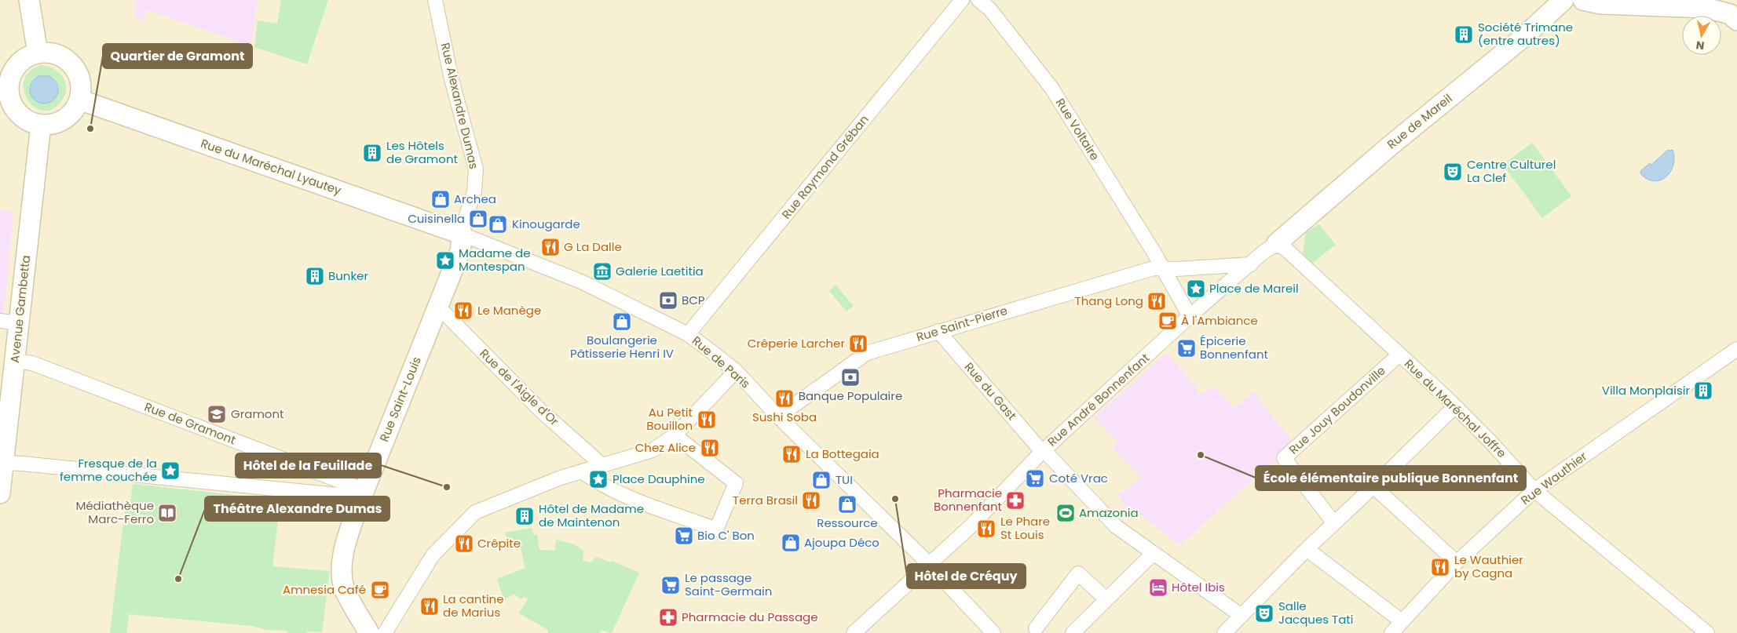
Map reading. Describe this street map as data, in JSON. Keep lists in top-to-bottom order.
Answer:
{
  "streets": {
    "main road": [
      "Rue de Mareil",
      "Rue du Maréchal Lyautey",
      "Avenue Gambetta",
      "Rue Saint-Louis"
    ],
    "street": [
      "Rue Alexandre Dumas",
      "Rue Voltaire",
      "Rue Raymond Gréban",
      "Rue Saint-Pierre",
      "Rue de Paris",
      "Rue de l'Aigle d'Or",
      "Rue du Gast",
      "Rue André Bonnenfant",
      "Rue du Maréchal Joffre",
      "Rue Jouy Boudonville",
      "Rue de Gramont",
      "Rue Wauthier"
    ]
  },
  "crossings": [
    ["Rue Alexandre Dumas", "Rue du Maréchal Lyautey"],
    ["Rue Alexandre Dumas", "Rue de Paris"],
    ["Rue Alexandre Dumas", "Rue Saint-Louis"],
    ["Rue de Mareil", "Rue André Bonnenfant"],
    ["Rue de Mareil", "Rue du Maréchal Joffre"],
    ["Rue Voltaire", "Rue Saint-Pierre"],
    ["Rue du Maréchal Lyautey", "Avenue Gambetta"],
    ["Rue du Maréchal Lyautey", "Rue de Paris"],
    ["Rue du Maréchal Lyautey", "Rue Saint-Louis"],
    ["Rue Raymond Gréban", "Rue de Paris"],
    ["Avenue Gambetta", "Rue de Gramont"],
    ["Rue Saint-Pierre", "Rue de Paris"],
    ["Rue Saint-Pierre", "Rue du Gast"],
    ["Rue de Paris", "Rue Saint-Louis"],
    ["Rue de Paris", "Rue André Bonnenfant"],
    ["Rue de l'Aigle d'Or", "Rue Saint-Louis"],
    ["Rue du Gast", "Rue André Bonnenfant"],
    ["Rue Saint-Louis", "Rue de Gramont"],
    ["Rue André Bonnenfant", "Rue du Maréchal Joffre"],
    ["Rue du Maréchal Joffre", "Rue Jouy Boudonville"],
    ["Rue du Maréchal Joffre", "Rue Wauthier"]
  ],
  "places": {
    "building": [
      "Société Trimane (entre autres)",
      "Les Hôtels de Gramont",
      "Bunker",
      "Villa Monplaisir",
      "Hôtel de Madame de Maintenon"
    ],
    "other": [
      "Quartier de Gramont",
      "École élémentaire publique Bonnenfant",
      "Hôtel de la Feuillade",
      "Hôtel de Créquy",
      "Théâtre Alexandre Dumas"
    ],
    "theatre": ["Centre Culturel La Clef", "Salle Jacques Tati"],
    "shop": [
      "Archea",
      "Cuisinella",
      "Kinougarde",
      "Boulangerie Pâtisserie Henri IV",
      "TUI",
      "Ressource",
      "Ajoupa Déco"
    ],
    "restaurant": [
      "G La Dalle",
      "Thang Long",
      "Le Manège",
      "Crêperie Larcher",
      "Sushi Soba",
      "Au Petit Bouillon",
      "Chez Alice",
      "La Bottegaia",
      "Terra Brasil",
      "Le Phare St Louis",
      "Crêpite",
      "Le Wauthier by Cagna",
      "La cantine de Marius"
    ],
    "place": [
      "Madame de Montespan",
      "Place de Mareil",
      "Fresque de la femme couchée",
      "Place Dauphine"
    ],
    "museum": ["Galerie Laetitia"],
    "bank": ["BCP", "Banque Populaire"],
    "cafe": ["À l'Ambiance", "Amnesia Café"],
    "supermarket": [
      "Épicerie Bonnenfant",
      "Coté Vrac",
      "Bio C' Bon",
      "Le passage Saint-Germain"
    ],
    "school or university": ["Gramont"],
    "pharmacy": ["Pharmacie Bonnenfant", "Pharmacie du Passage"],
    "library": ["Médiathèque Marc-Ferro"],
    "sports": ["Amazonia"],
    "hotel": ["Hôtel Ibis"]
  },
  "north": "bottom"
}
